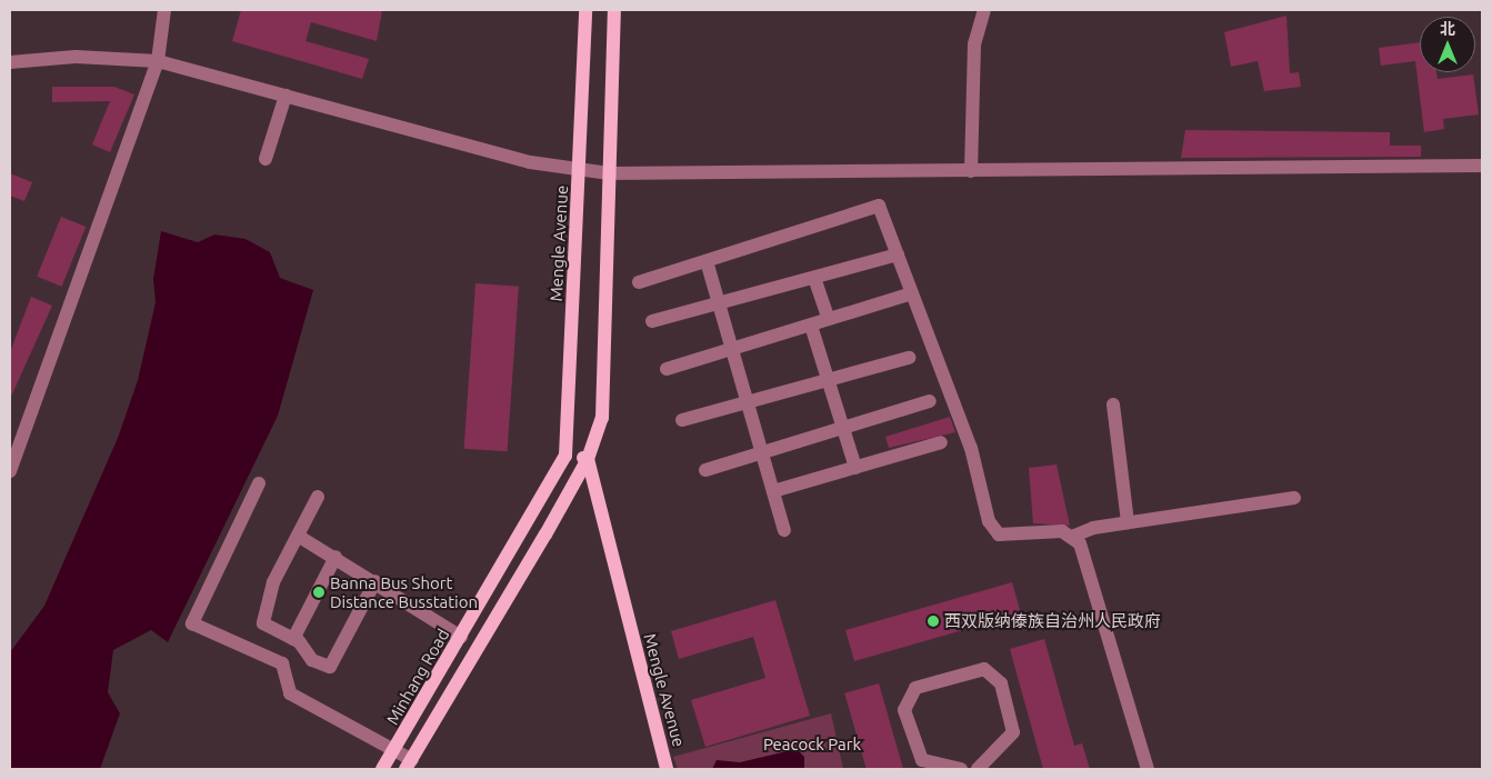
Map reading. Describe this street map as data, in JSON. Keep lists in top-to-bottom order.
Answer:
{
  "streets": {
    "main road": ["Mengle Avenue", "Minhang Road"]
  },
  "crossings": [
    ["Mengle Avenue", "Minhang Road"]
  ],
  "parks": ["Peacock Park"],
  "places": ["Banna Bus Short Distance Busstation", "西双版纳傣族自治州人民政府"],
  "north": "top"
}
